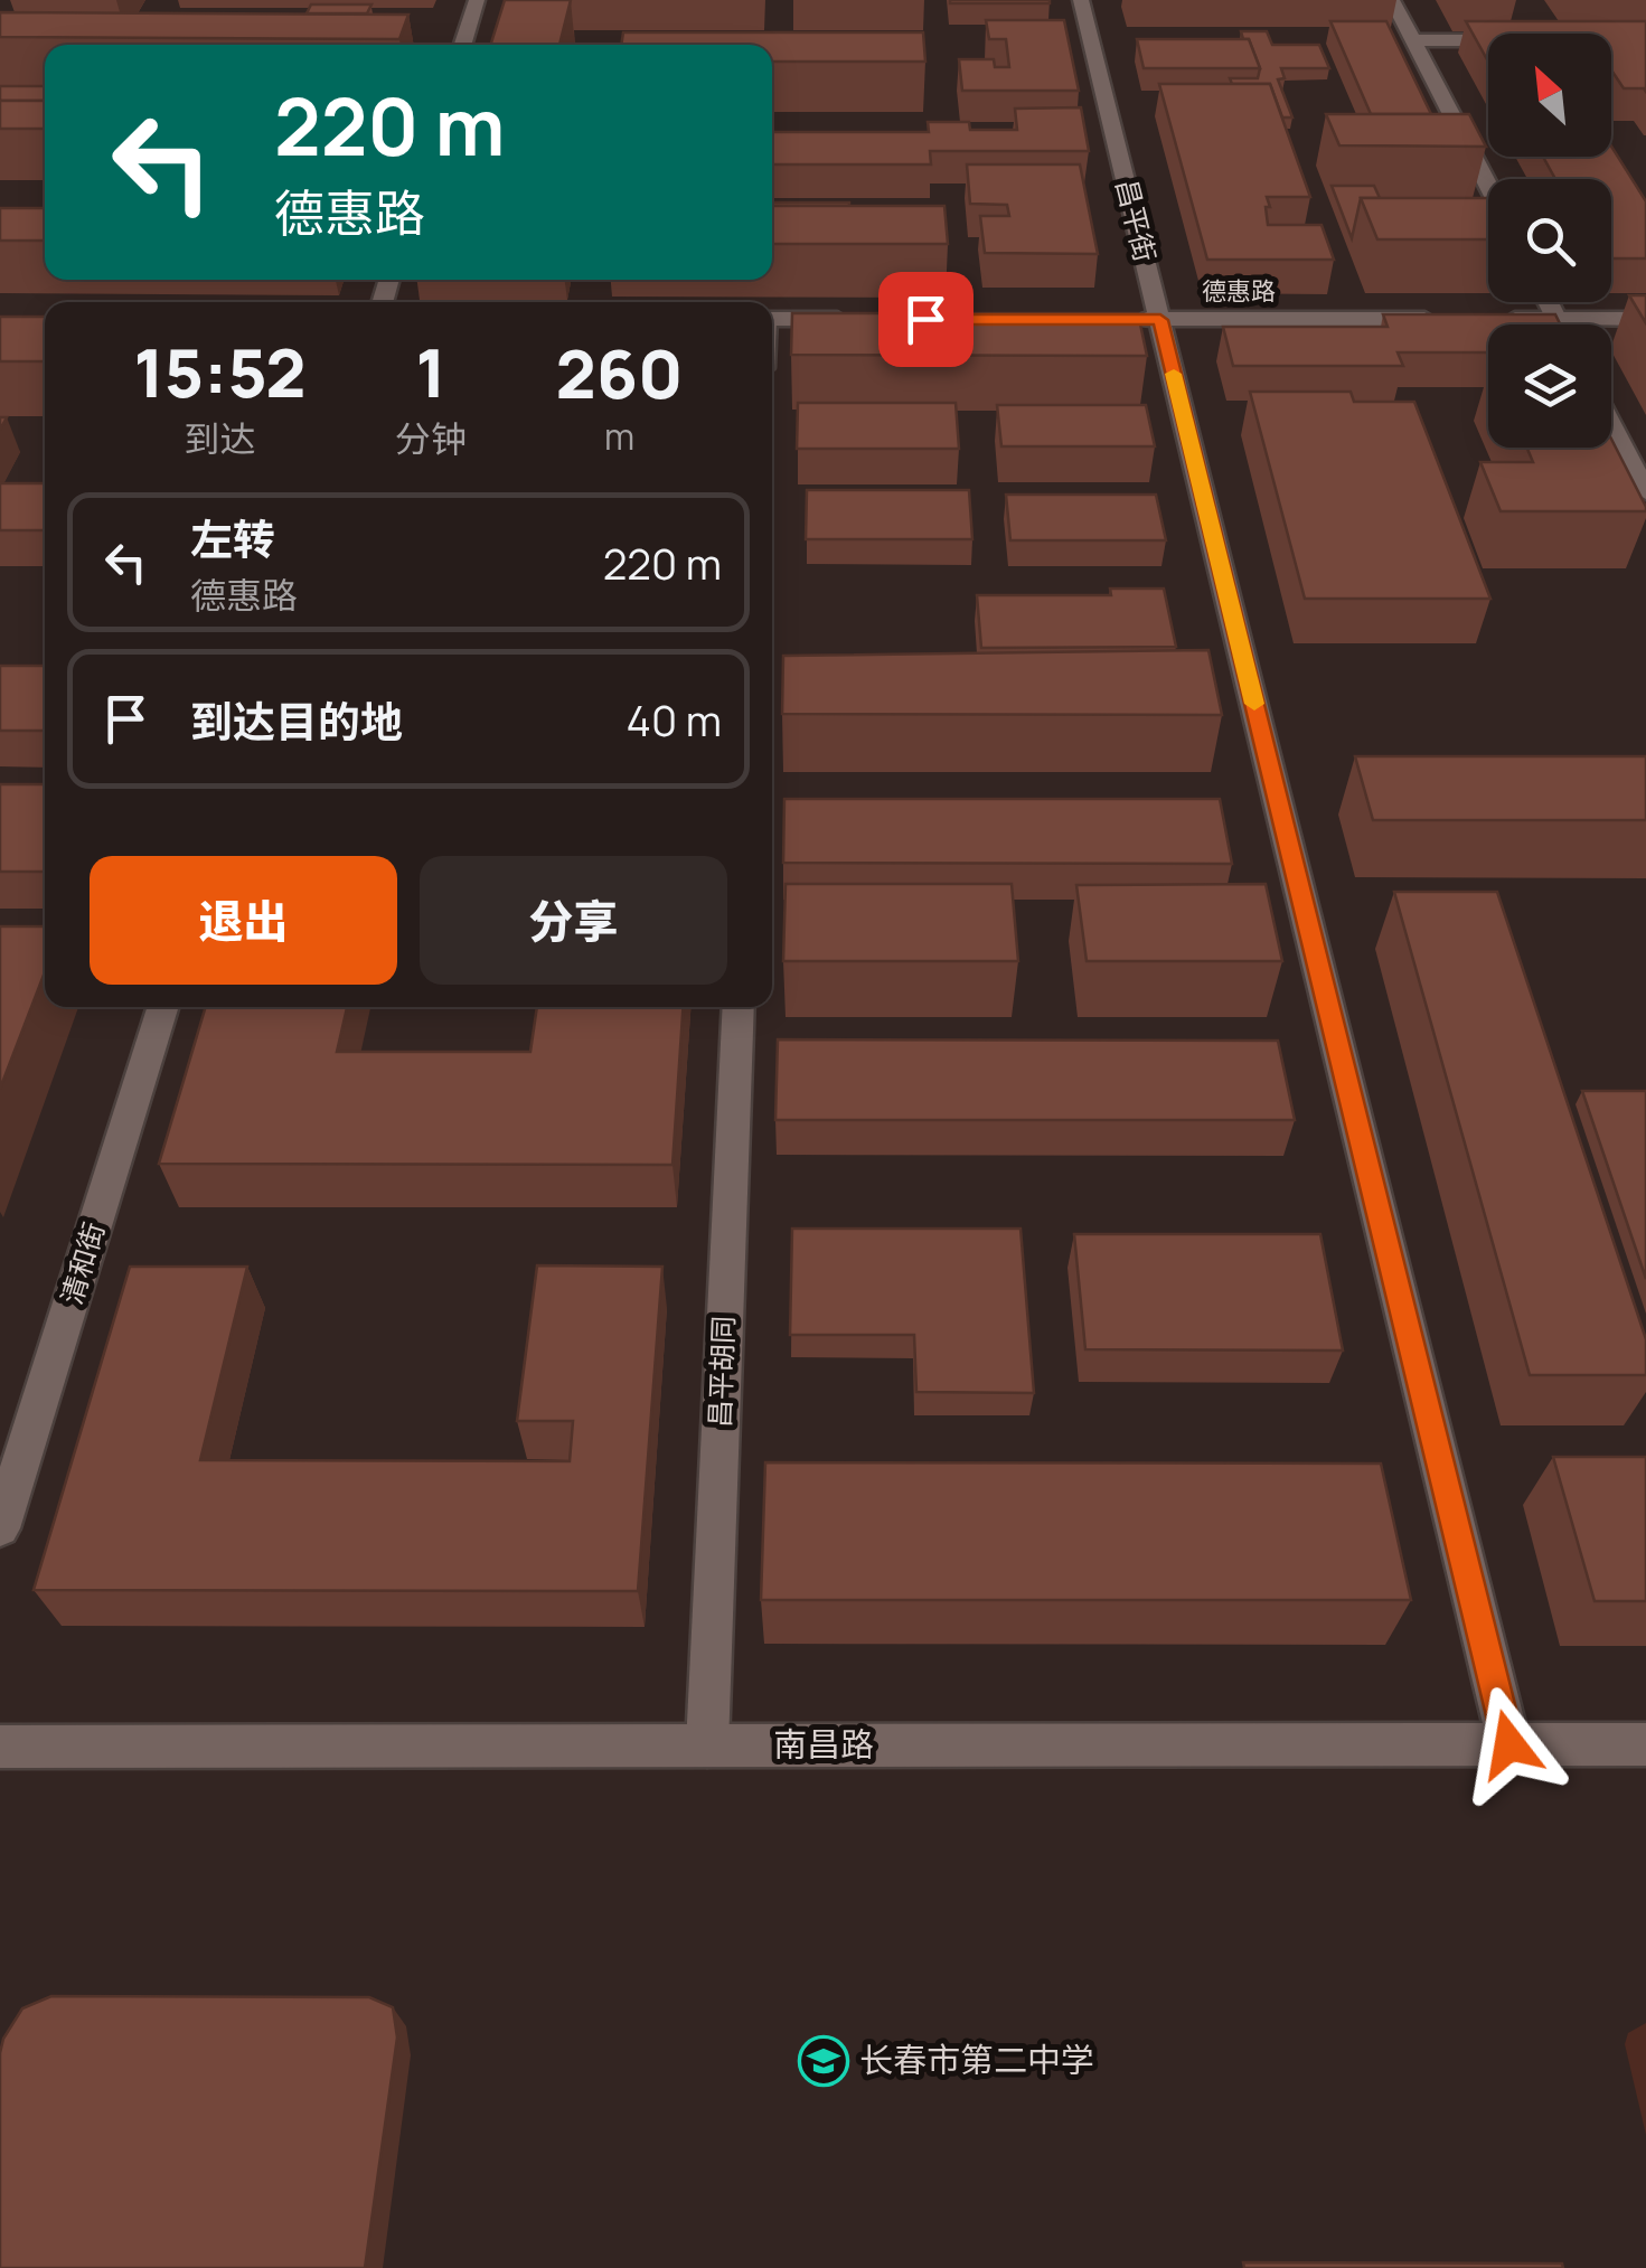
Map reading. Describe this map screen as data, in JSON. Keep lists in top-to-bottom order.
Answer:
{
  "streets": {
    "street": [
      "昌平街",
      "德惠路",
      "清和街",
      "昌平胡同",
      "南昌路"
    ]
  },
  "crossings": [
    ["昌平街", "德惠路"],
    ["昌平街", "南昌路"],
    ["昌平胡同", "南昌路"]
  ],
  "places": {
    "school or university": ["长春市第二中学"]
  },
  "north": "top left",
  "page": {
    "turn": ["220 m", "德惠路"],
    "eta": [
      "15:52",
      "到达",
      "1",
      "分钟",
      "260",
      "m"
    ],
    "list": [
      {
        "name": "左转",
        "note": "德惠路",
        "value": "220 m"
      },
      {
        "name": "到达目的地",
        "value": "40 m"
      }
    ],
    "buttons": ["退出", "分享"]
  }
}
